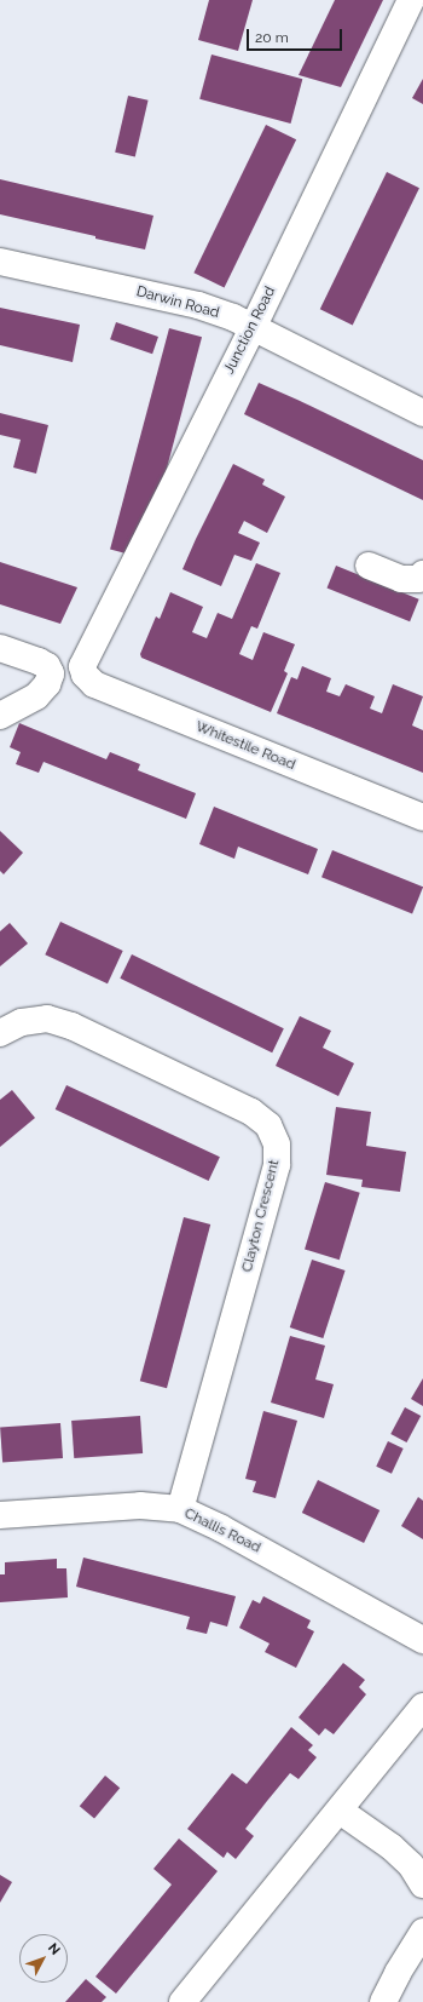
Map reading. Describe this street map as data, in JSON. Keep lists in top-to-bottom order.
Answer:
{
  "streets": {
    "street": [
      "Darwin Road",
      "Junction Road",
      "Whitestile Road",
      "Clayton Crescent",
      "Challis Road"
    ]
  },
  "crossings": [
    ["Darwin Road", "Junction Road"],
    ["Junction Road", "Whitestile Road"],
    ["Clayton Crescent", "Challis Road"]
  ],
  "scale_bar": "20 m",
  "north": "top right"
}
